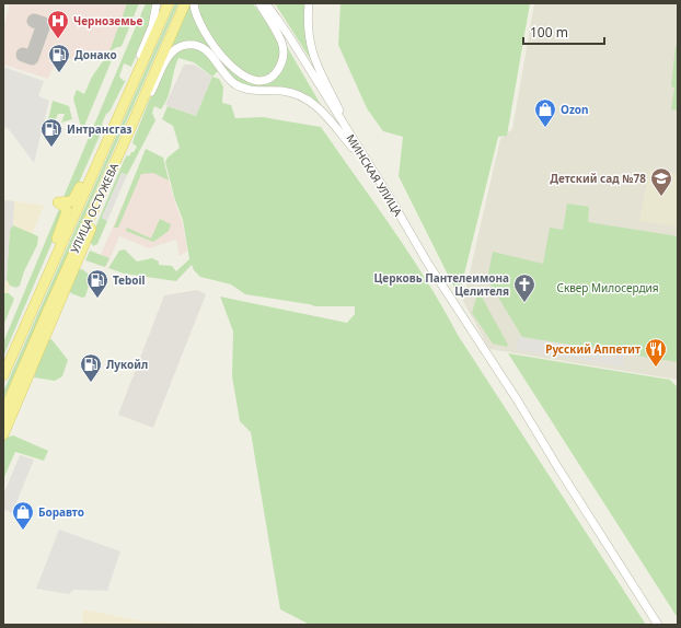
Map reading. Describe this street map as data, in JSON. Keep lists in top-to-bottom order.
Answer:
{
  "streets": {
    "main road": ["УЛИЦА ОСТУЖЕВА"],
    "street": ["МИНСКАЯ УЛИЦА"]
  },
  "parks": ["Сквер Милосердия"],
  "places": {
    "hospital": ["Черноземье"],
    "fuel station": [
      "Донако",
      "Интрансгаз",
      "Teboil",
      "Лукойл"
    ],
    "shop": ["Ozon", "Боравто"],
    "school or university": ["Детский сад №78"],
    "church": ["Церковь Пантелеимона Целителя"],
    "restaurant": ["Русский Аппетит"]
  },
  "scale_bar": "100 m"
}
